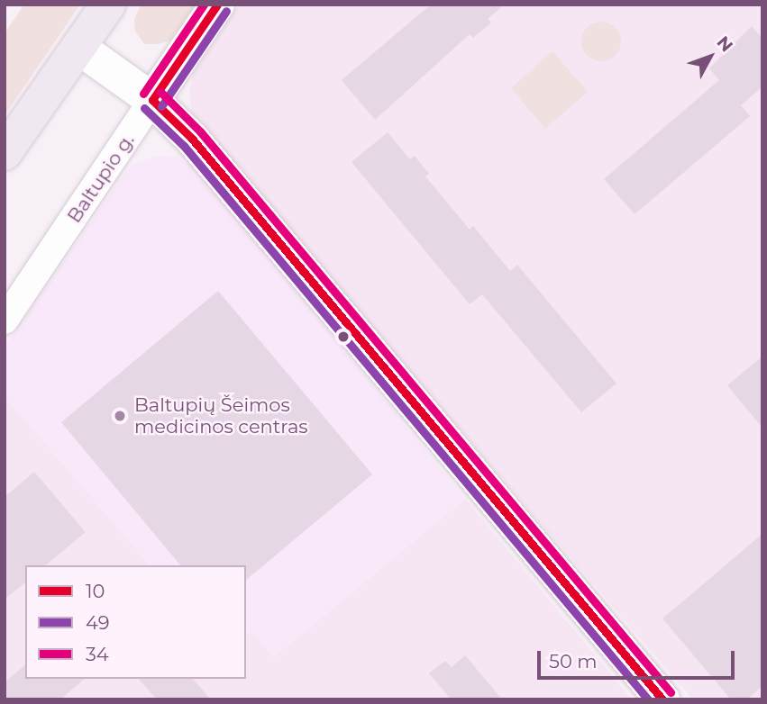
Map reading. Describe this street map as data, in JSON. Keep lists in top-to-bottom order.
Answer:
{
  "streets": {
    "street": ["Baltupio g."]
  },
  "places": ["Baltupių Šeimos medicinos centras"],
  "lines": ["transit line 10", "transit line 34", "transit line 49"],
  "legend": ["10", "49", "34"],
  "scale_bar": "50 m",
  "north": "top right"
}
